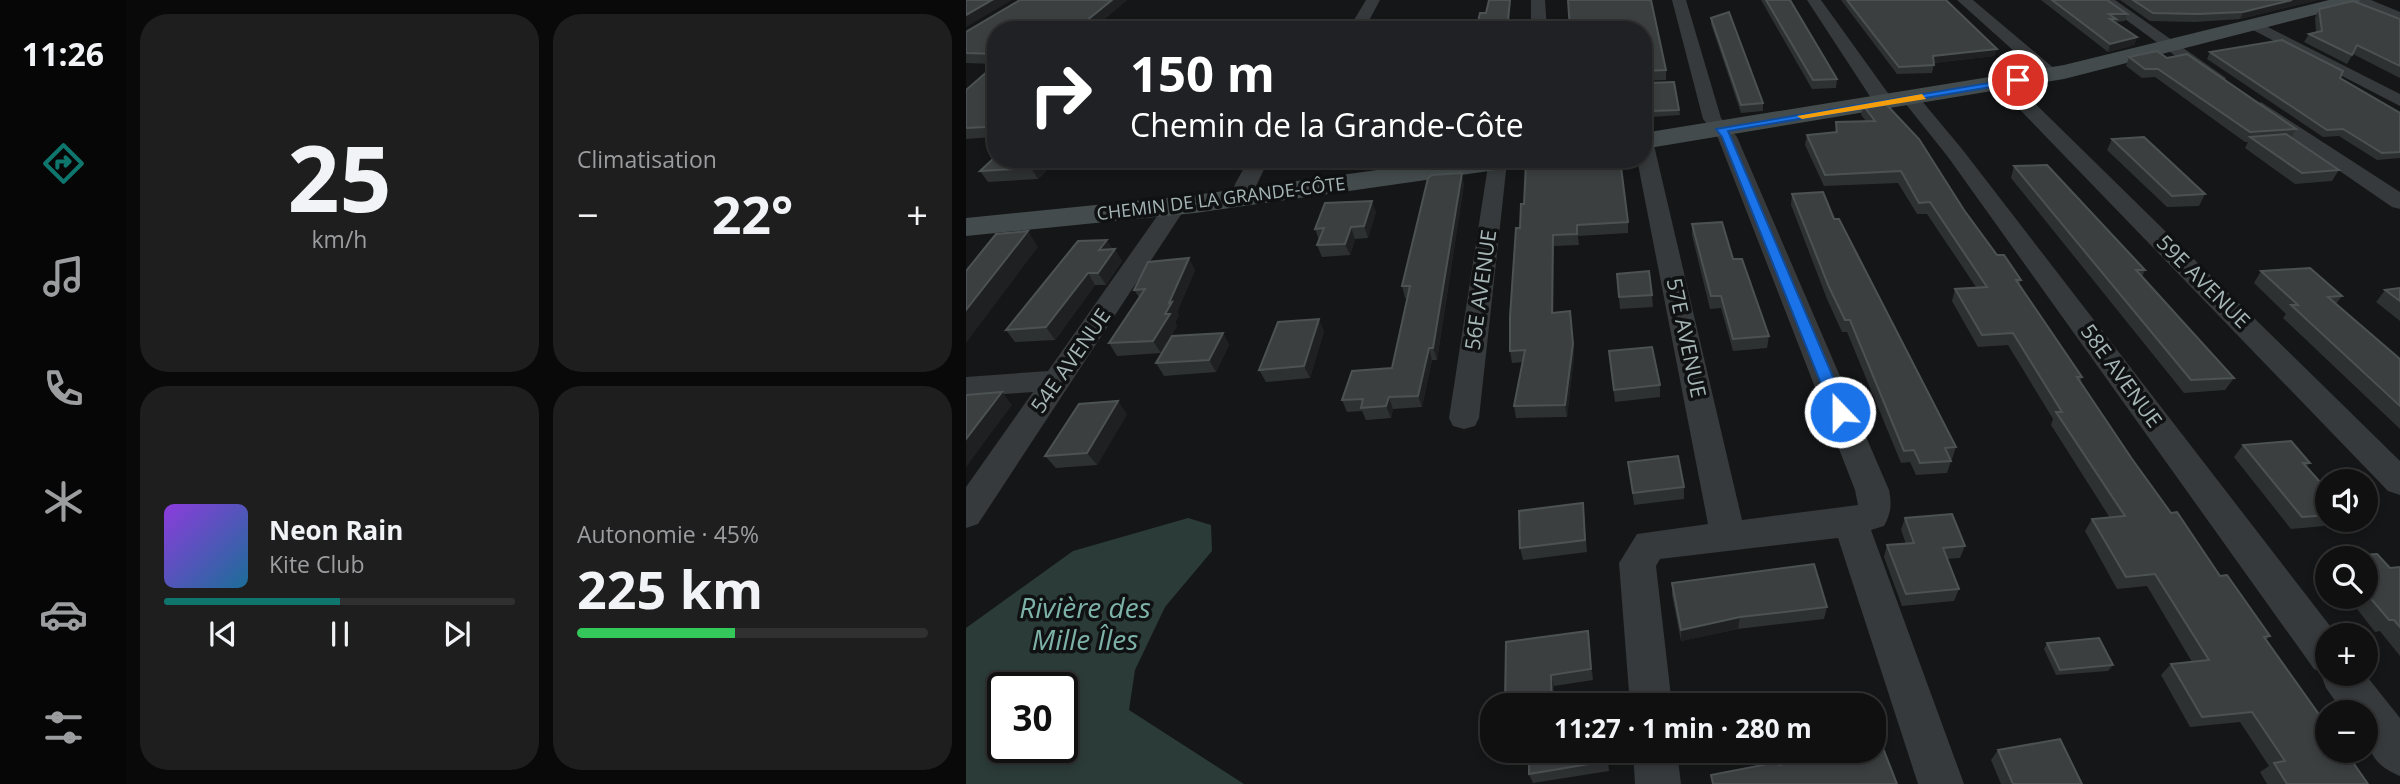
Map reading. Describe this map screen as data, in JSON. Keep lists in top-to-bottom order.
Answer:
{
  "streets": {
    "main road": ["CHEMIN DE LA GRANDE-CÔTE"],
    "street": [
      "59E AVENUE",
      "56E AVENUE",
      "57E AVENUE",
      "54E AVENUE",
      "58E AVENUE"
    ]
  },
  "crossings": [
    ["CHEMIN DE LA GRANDE-CÔTE", "54E AVENUE"]
  ],
  "water": ["Rivière des Mille Îles"],
  "page": {
    "tabs": "11:26",
    "tile": [
      ["25", "km/h"],
      "Climatisation",
      ["Autonomie · 45%", "225 km"]
    ],
    "turn": ["150 m", "Chemin de la Grande-Côte"],
    "heat": ["−", "22°", "+"],
    "map_buttons": ["+", "−"],
    "song": ["Neon Rain", "Kite Club"],
    "limit": "30",
    "trip": "11:27 · 1 min · 280 m"
  }
}
